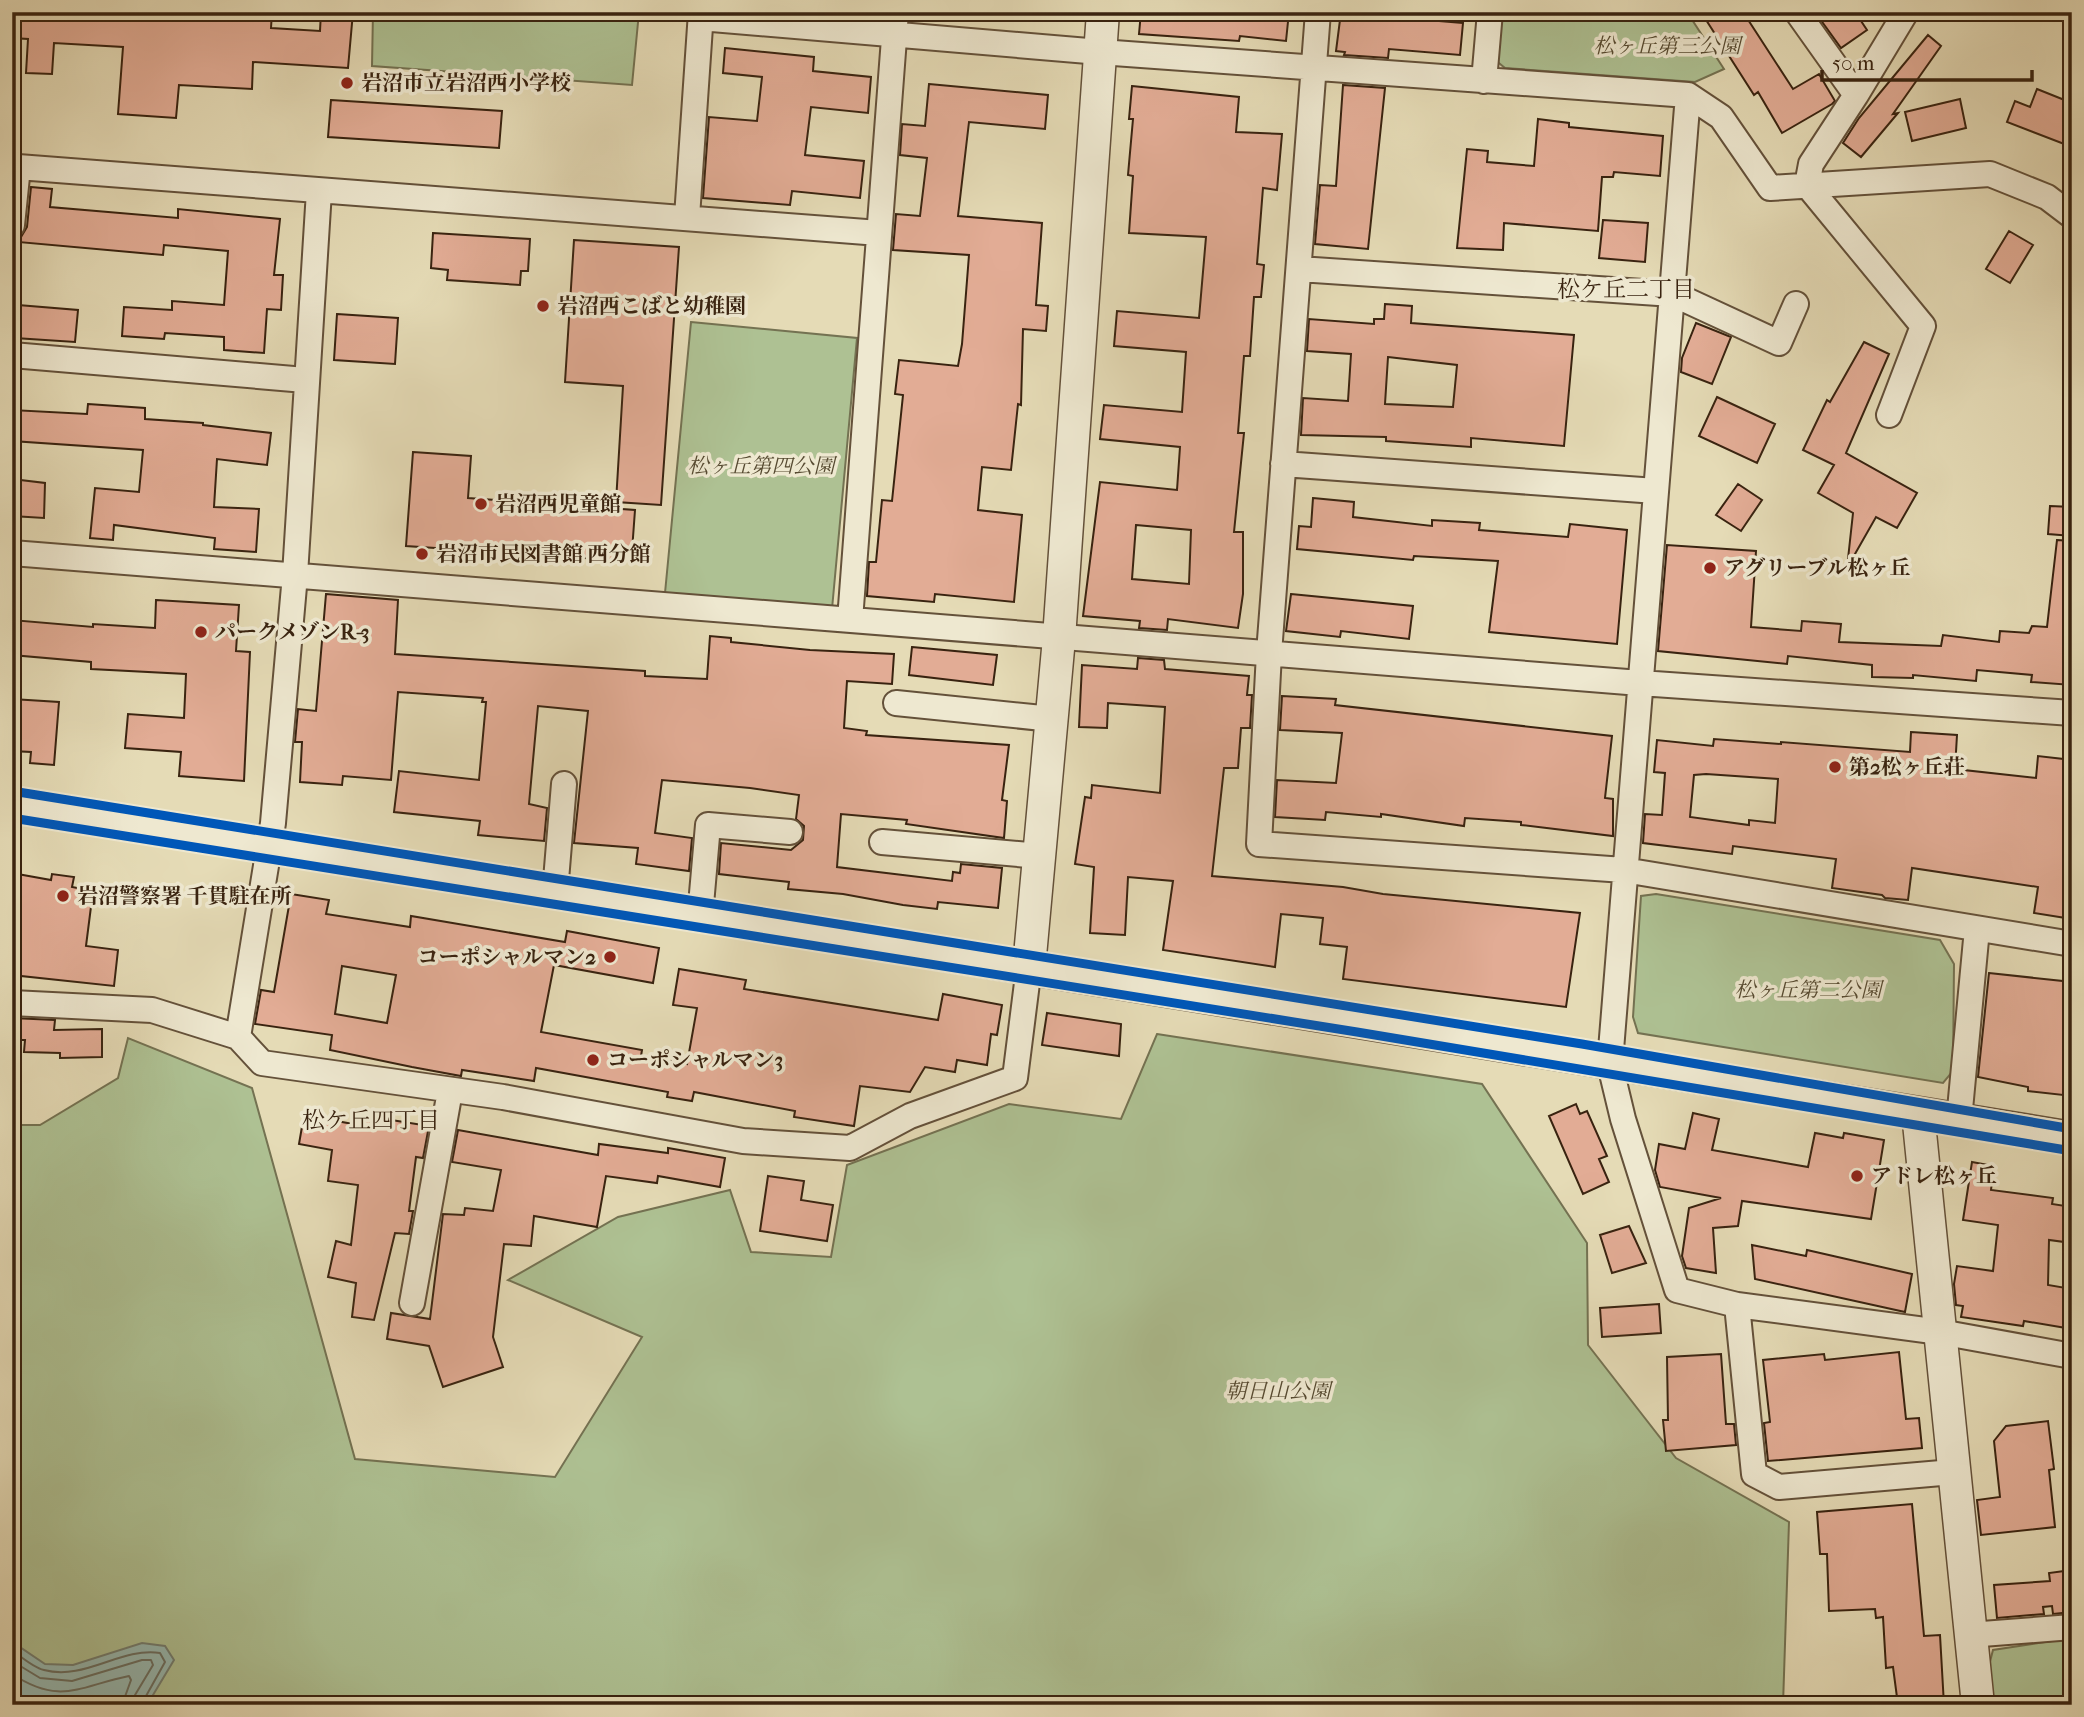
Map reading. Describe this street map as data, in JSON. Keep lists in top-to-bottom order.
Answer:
{
  "districts": ["松ケ丘二丁目", "松ケ丘四丁目"],
  "parks": [
    "松ヶ丘第三公園",
    "松ヶ丘第四公園",
    "松ヶ丘第二公園",
    "朝日山公園"
  ],
  "places": [
    "岩沼市立岩沼西小学校",
    "岩沼西こばと幼稚園",
    "岩沼西児童館",
    "岩沼市民図書館 西分館",
    "アグリーブル松ヶ丘",
    "パークメゾンR-3",
    "第2松ヶ丘荘",
    "岩沼警察署 千貫駐在所",
    "コーポシャルマン2",
    "コーポシャルマン3",
    "アドレ松ヶ丘"
  ],
  "scale_bar": "50 m"
}
